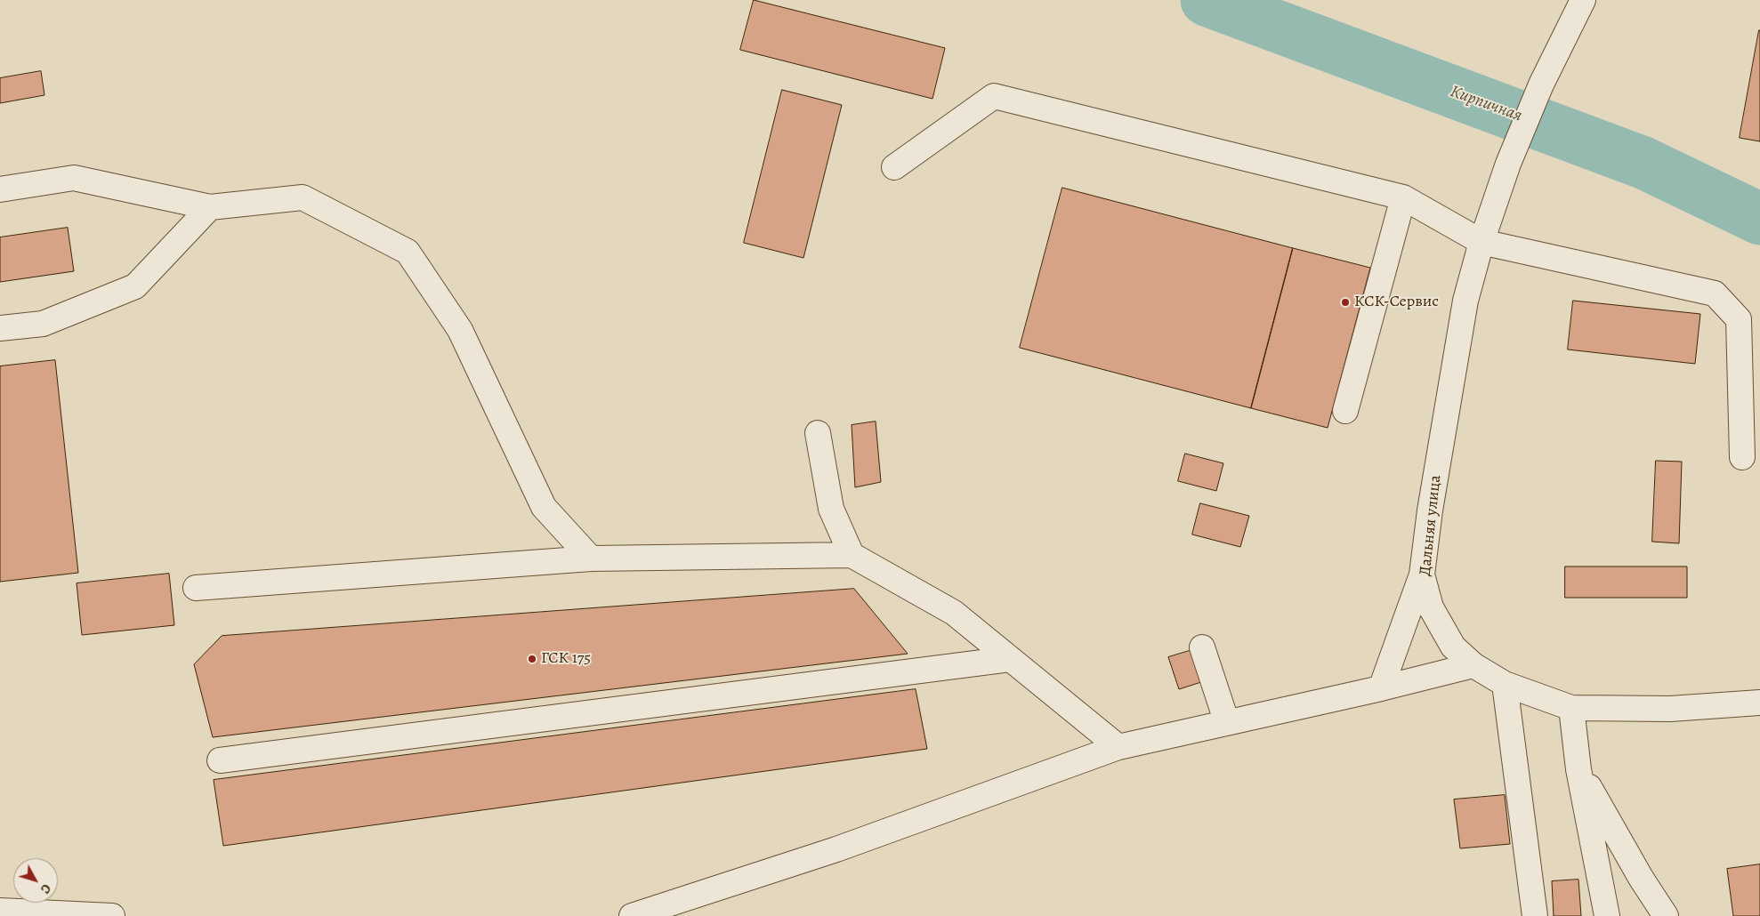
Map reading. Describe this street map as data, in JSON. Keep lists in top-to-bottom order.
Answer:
{
  "streets": {
    "street": ["Дальняя улица"]
  },
  "water": ["Кирпичная"],
  "places": ["КСК-Сервис", "ГСК 175"],
  "north": "bottom right"
}
